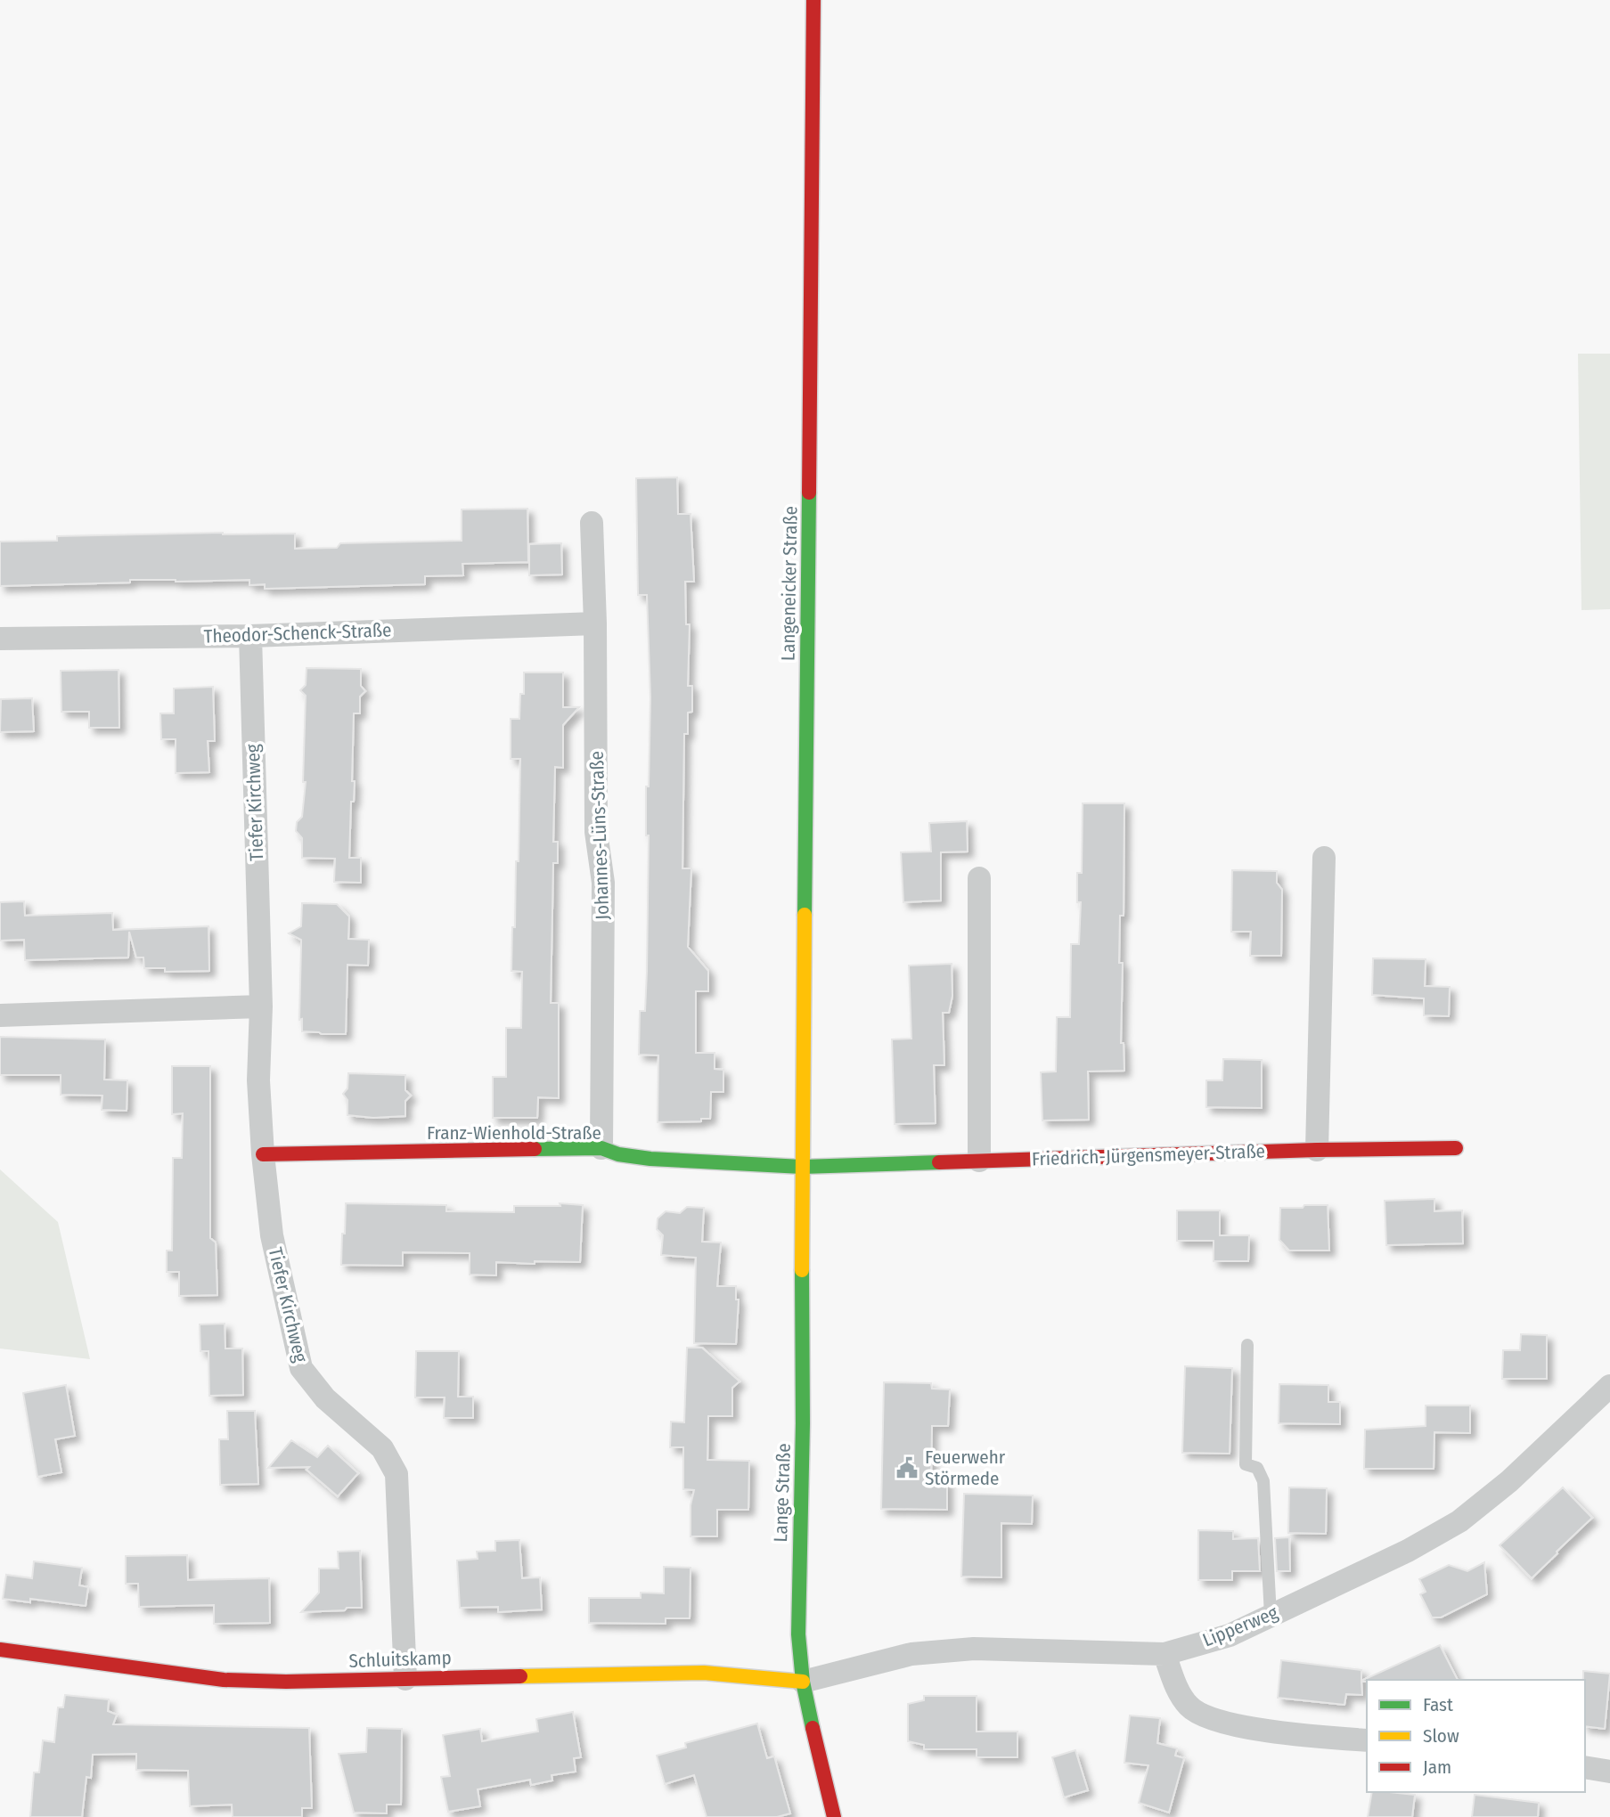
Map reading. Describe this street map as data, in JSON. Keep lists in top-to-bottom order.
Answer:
{
  "streets": {
    "main road": [
      "Langeneicker Straße",
      "Franz-Wienhold-Straße",
      "Friedrich-Jürgensmeyer-Straße",
      "Lange Straße",
      "Schluitskamp"
    ],
    "street": [
      "Theodor-Schenck-Straße",
      "Tiefer Kirchweg",
      "Johannes-Lüns-Straße",
      "Lipperweg"
    ]
  },
  "crossings": [
    ["Langeneicker Straße", "Franz-Wienhold-Straße"],
    ["Langeneicker Straße", "Friedrich-Jürgensmeyer-Straße"],
    ["Langeneicker Straße", "Lange Straße"],
    ["Theodor-Schenck-Straße", "Tiefer Kirchweg"],
    ["Theodor-Schenck-Straße", "Johannes-Lüns-Straße"],
    ["Tiefer Kirchweg", "Franz-Wienhold-Straße"],
    ["Tiefer Kirchweg", "Schluitskamp"],
    ["Johannes-Lüns-Straße", "Franz-Wienhold-Straße"],
    ["Franz-Wienhold-Straße", "Friedrich-Jürgensmeyer-Straße"],
    ["Franz-Wienhold-Straße", "Lange Straße"],
    ["Friedrich-Jürgensmeyer-Straße", "Lange Straße"],
    ["Lange Straße", "Lipperweg"],
    ["Lange Straße", "Schluitskamp"],
    ["Lipperweg", "Schluitskamp"]
  ],
  "places": {
    "public building": ["Feuerwehr Störmede"]
  },
  "legend": ["Fast", "Slow", "Jam"]
}
